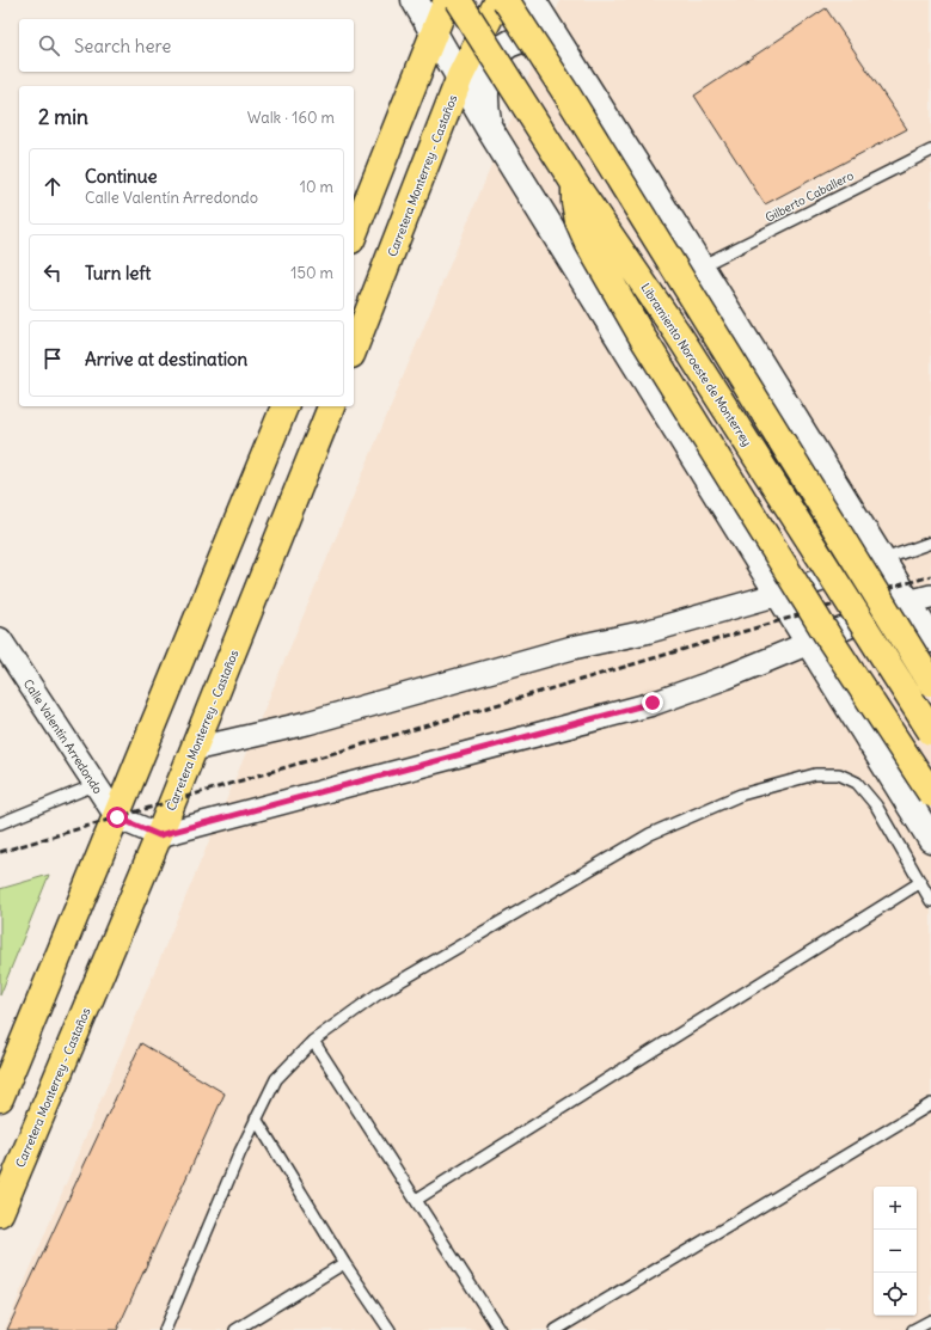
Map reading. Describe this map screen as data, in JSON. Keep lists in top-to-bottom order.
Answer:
{
  "streets": {
    "main road": ["Carretera Monterrey - Castaños", "Libramiento Noroeste de Monterrey"],
    "street": ["Calle Valentín Arredondo"],
    "lane": ["Gilberto Caballero"]
  },
  "page": {
    "search": "Search here",
    "heading": ["2 min", "Walk · 160 m"],
    "list": [
      ["Continue", "Calle Valentín Arredondo", "10 m"],
      ["Turn left", "150 m"],
      "Arrive at destination"
    ],
    "map_buttons": ["+", "−"]
  }
}
